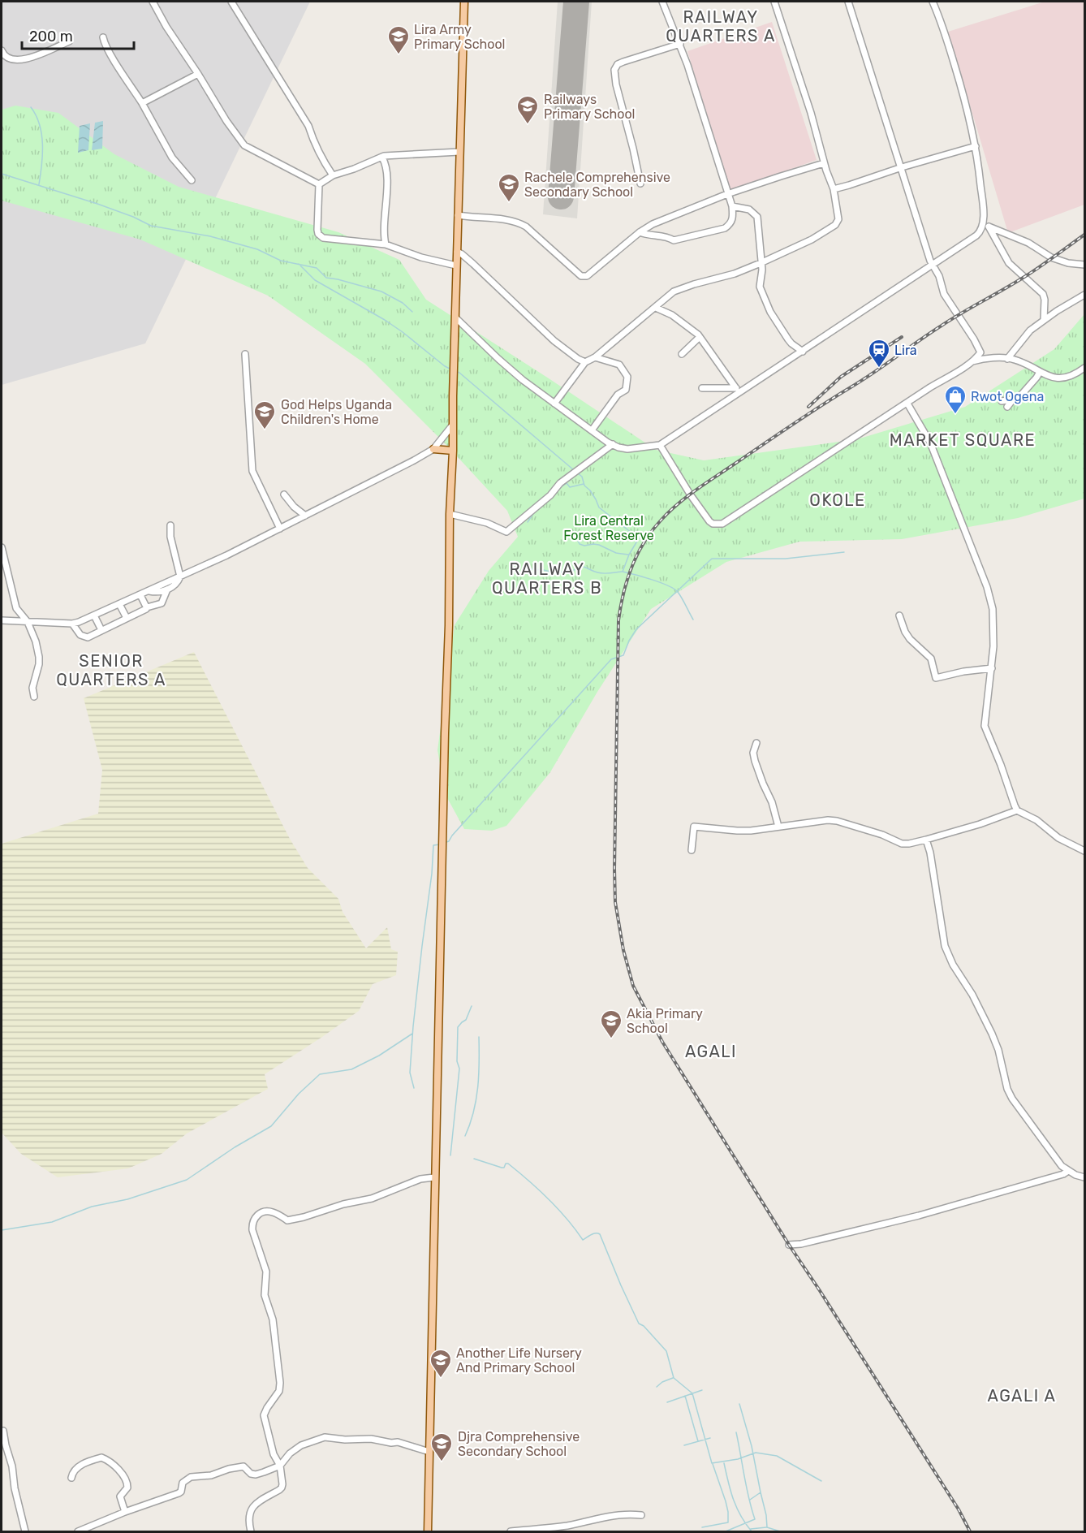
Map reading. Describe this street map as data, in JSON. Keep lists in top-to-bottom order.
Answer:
{
  "districts": [
    "RAILWAY QUARTERS A",
    "MARKET SQUARE",
    "OKOLE",
    "RAILWAY QUARTERS B",
    "SENIOR QUARTERS A",
    "AGALI",
    "AGALI A"
  ],
  "parks": ["Lira Central Forest Reserve"],
  "places": {
    "school or university": [
      "Lira Army Primary School",
      "Railways Primary School",
      "Rachele Comprehensive Secondary School",
      "God Helps Uganda Children's Home",
      "Akia Primary School",
      "Another Life Nursery And Primary School",
      "Djra Comprehensive Secondary School"
    ],
    "station": ["Lira"],
    "shop": ["Rwot Ogena"]
  },
  "scale_bar": "200 m"
}
